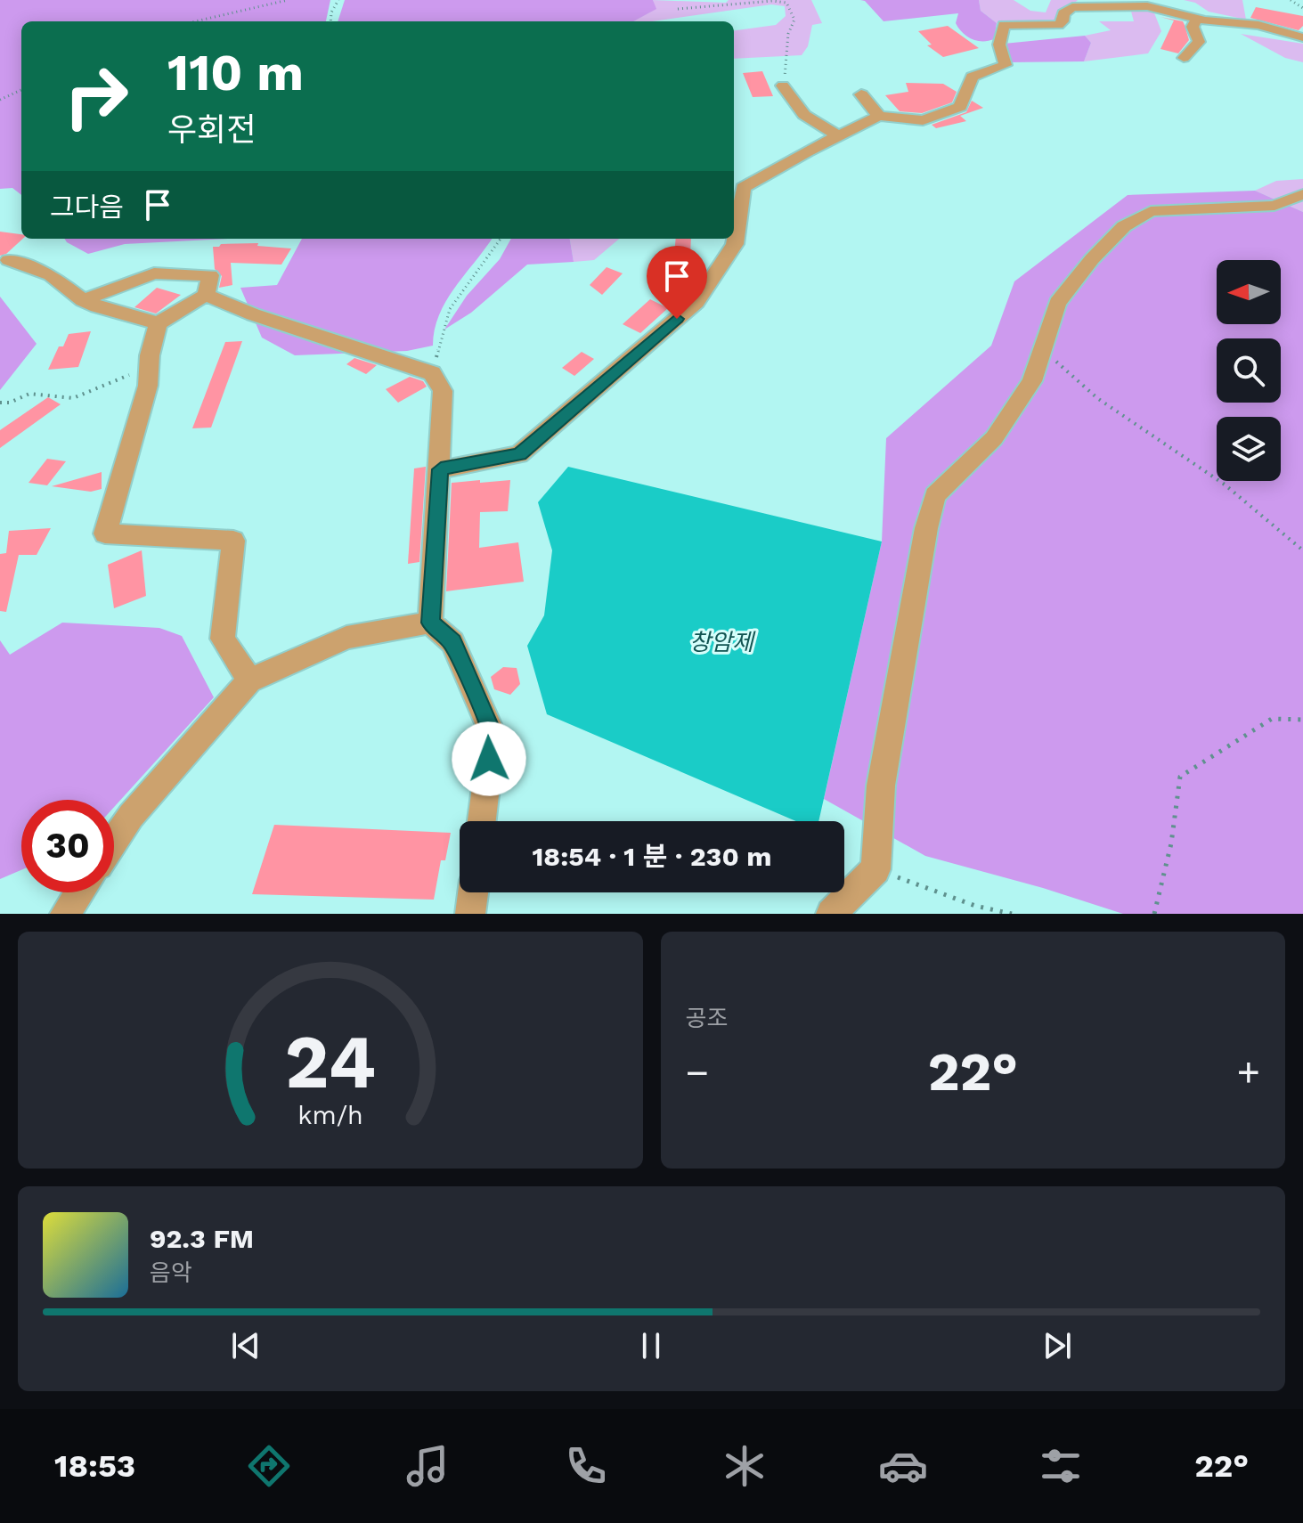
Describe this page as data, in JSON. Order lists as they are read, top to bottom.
{
  "water": ["창암제"],
  "north": "left",
  "page": {
    "turn": ["110 m", "우회전"],
    "then": "그다음",
    "limit": "30",
    "trip": "18:54 · 1 분 · 230 m",
    "tile": "공조",
    "heat": ["−", "22°", "+"],
    "song": ["92.3 FM", "음악"],
    "tabs": ["18:53", "22°"],
    "gauge": ["24", "km/h"]
  }
}
